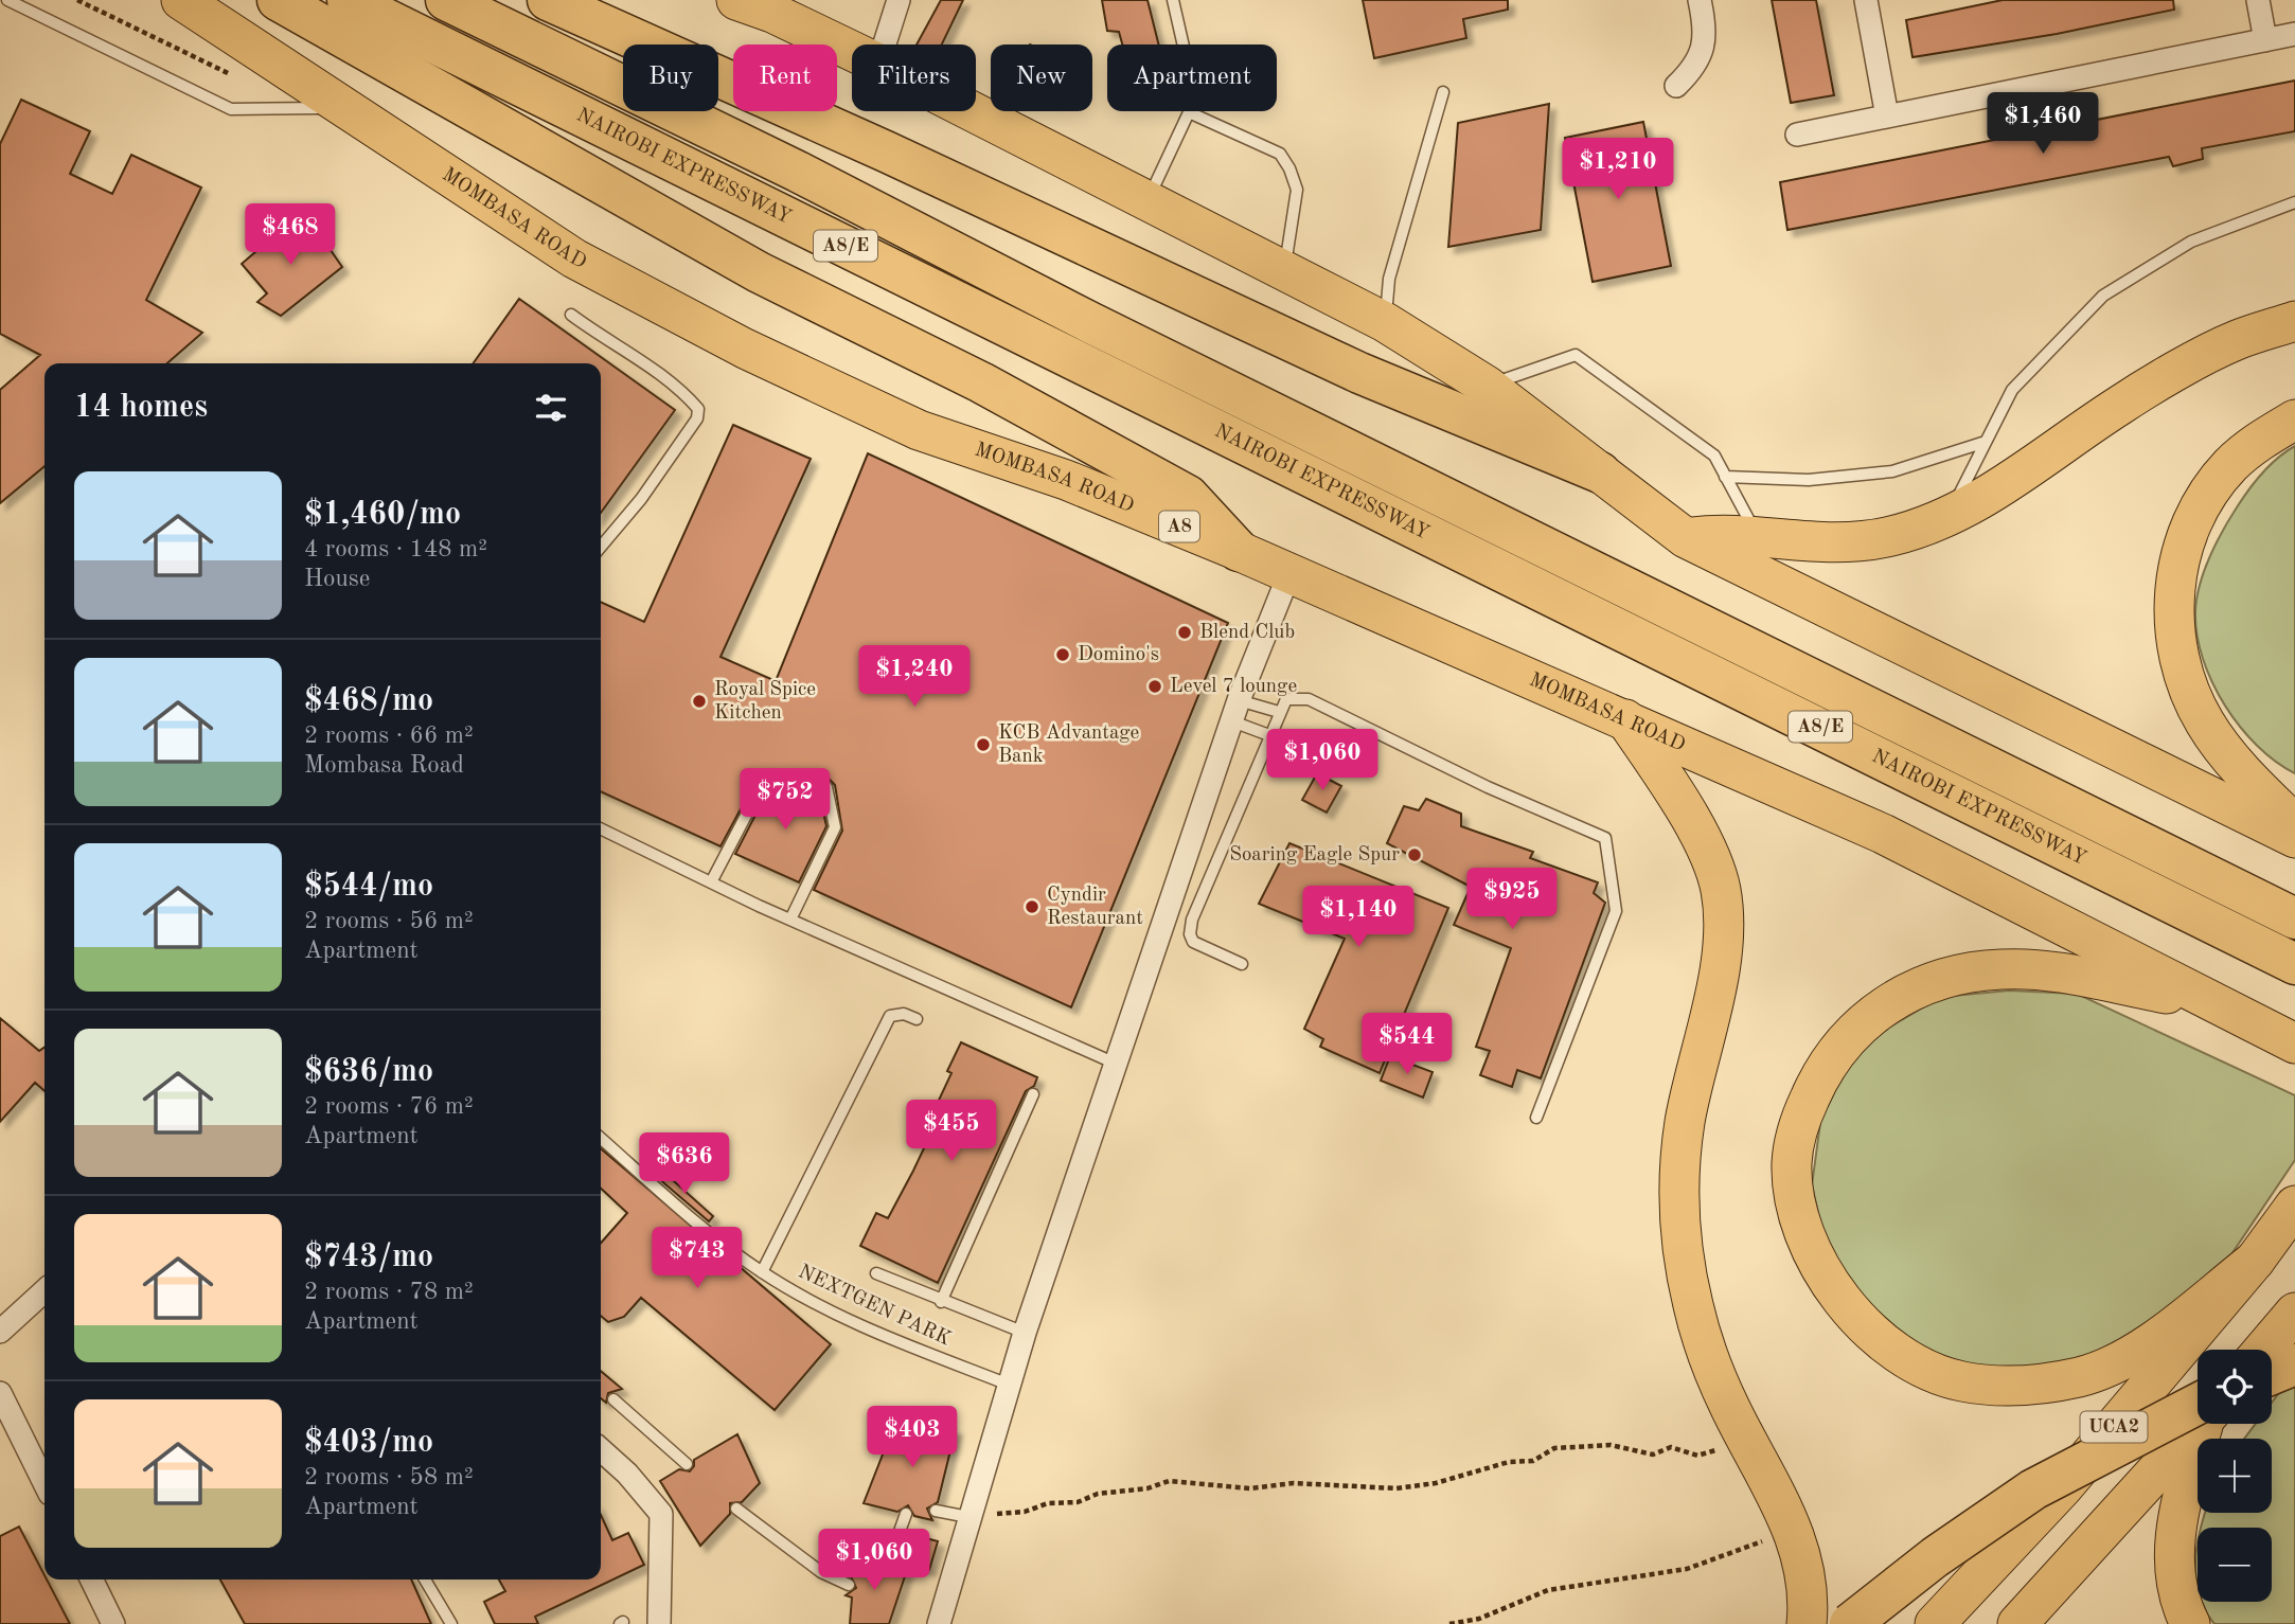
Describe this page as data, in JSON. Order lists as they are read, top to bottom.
{
  "streets": {
    "highway": [
      "NAIROBI EXPRESSWAY",
      "MOMBASA ROAD",
      "A8/E",
      "A8",
      "UCA2"
    ],
    "lane": ["NEXTGEN PARK"]
  },
  "crossings": [
    ["MOMBASA ROAD", "A8"]
  ],
  "places": [
    "Blend Club",
    "Domino's",
    "Level 7 lounge",
    "Royal Spice Kitchen",
    "KCB Advantage Bank",
    "Soaring Eagle Spur",
    "Cyndir Restaurant"
  ],
  "page": {
    "chip": [
      "Buy",
      "Rent",
      "Filters",
      "New",
      "Apartment"
    ],
    "price": [
      "$1,460",
      "$1,210",
      "$468",
      "$1,240",
      "$1,060",
      "$752",
      "$925",
      "$1,140",
      "$544",
      "$455",
      "$636",
      "$743",
      "$403",
      "$1,060"
    ],
    "heading": "14 homes",
    "list": [
      {
        "name": "$1,460/mo",
        "note": "4 rooms · 148 m² · House"
      },
      {
        "name": "$468/mo",
        "note": "2 rooms · 66 m² · Mombasa Road"
      },
      {
        "name": "$544/mo",
        "note": "2 rooms · 56 m² · Apartment"
      },
      {
        "name": "$636/mo",
        "note": "2 rooms · 76 m² · Apartment"
      },
      {
        "name": "$743/mo",
        "note": "2 rooms · 78 m² · Apartment"
      },
      {
        "name": "$403/mo",
        "note": "2 rooms · 58 m² · Apartment"
      }
    ],
    "map_buttons": ["+", "−"]
  }
}
